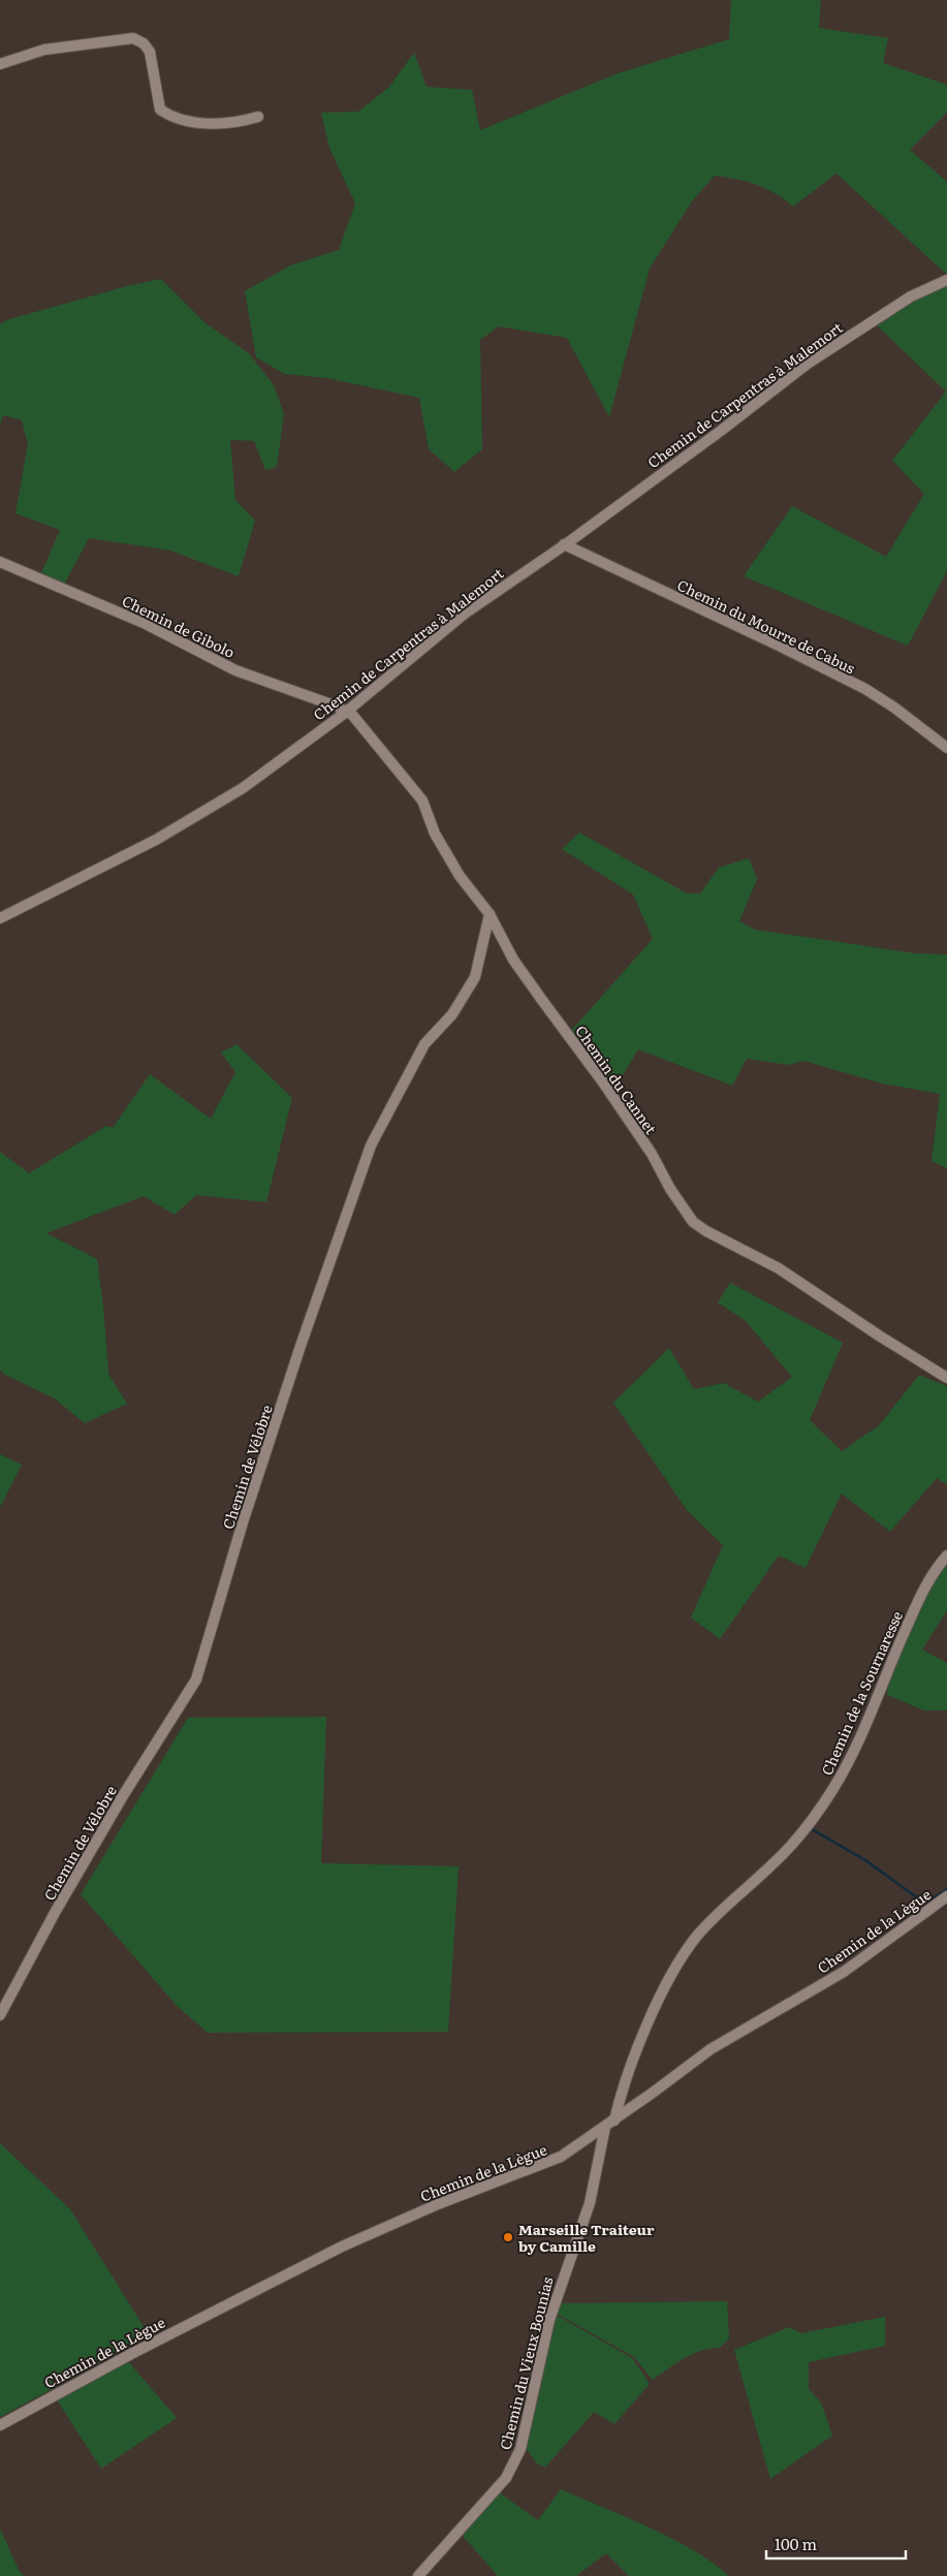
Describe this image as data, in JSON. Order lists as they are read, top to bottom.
{
  "streets": {
    "street": [
      "Chemin de Carpentras à Malemort",
      "Chemin de Gibolo",
      "Chemin du Mourre de Cabus",
      "Chemin du Cannet",
      "Chemin de Vélobre",
      "Chemin de la Sournaresse",
      "Chemin de la Lègue",
      "Chemin du Vieux Bounias"
    ]
  },
  "crossings": [
    ["Chemin de Carpentras à Malemort", "Chemin de Gibolo"],
    ["Chemin de Carpentras à Malemort", "Chemin du Mourre de Cabus"],
    ["Chemin de Carpentras à Malemort", "Chemin du Cannet"],
    ["Chemin de Gibolo", "Chemin du Cannet"],
    ["Chemin du Cannet", "Chemin de Vélobre"],
    ["Chemin de la Sournaresse", "Chemin de la Lègue"],
    ["Chemin de la Lègue", "Chemin du Vieux Bounias"]
  ],
  "places": ["Marseille Traiteur by Camille"],
  "scale_bar": "100 m"
}
